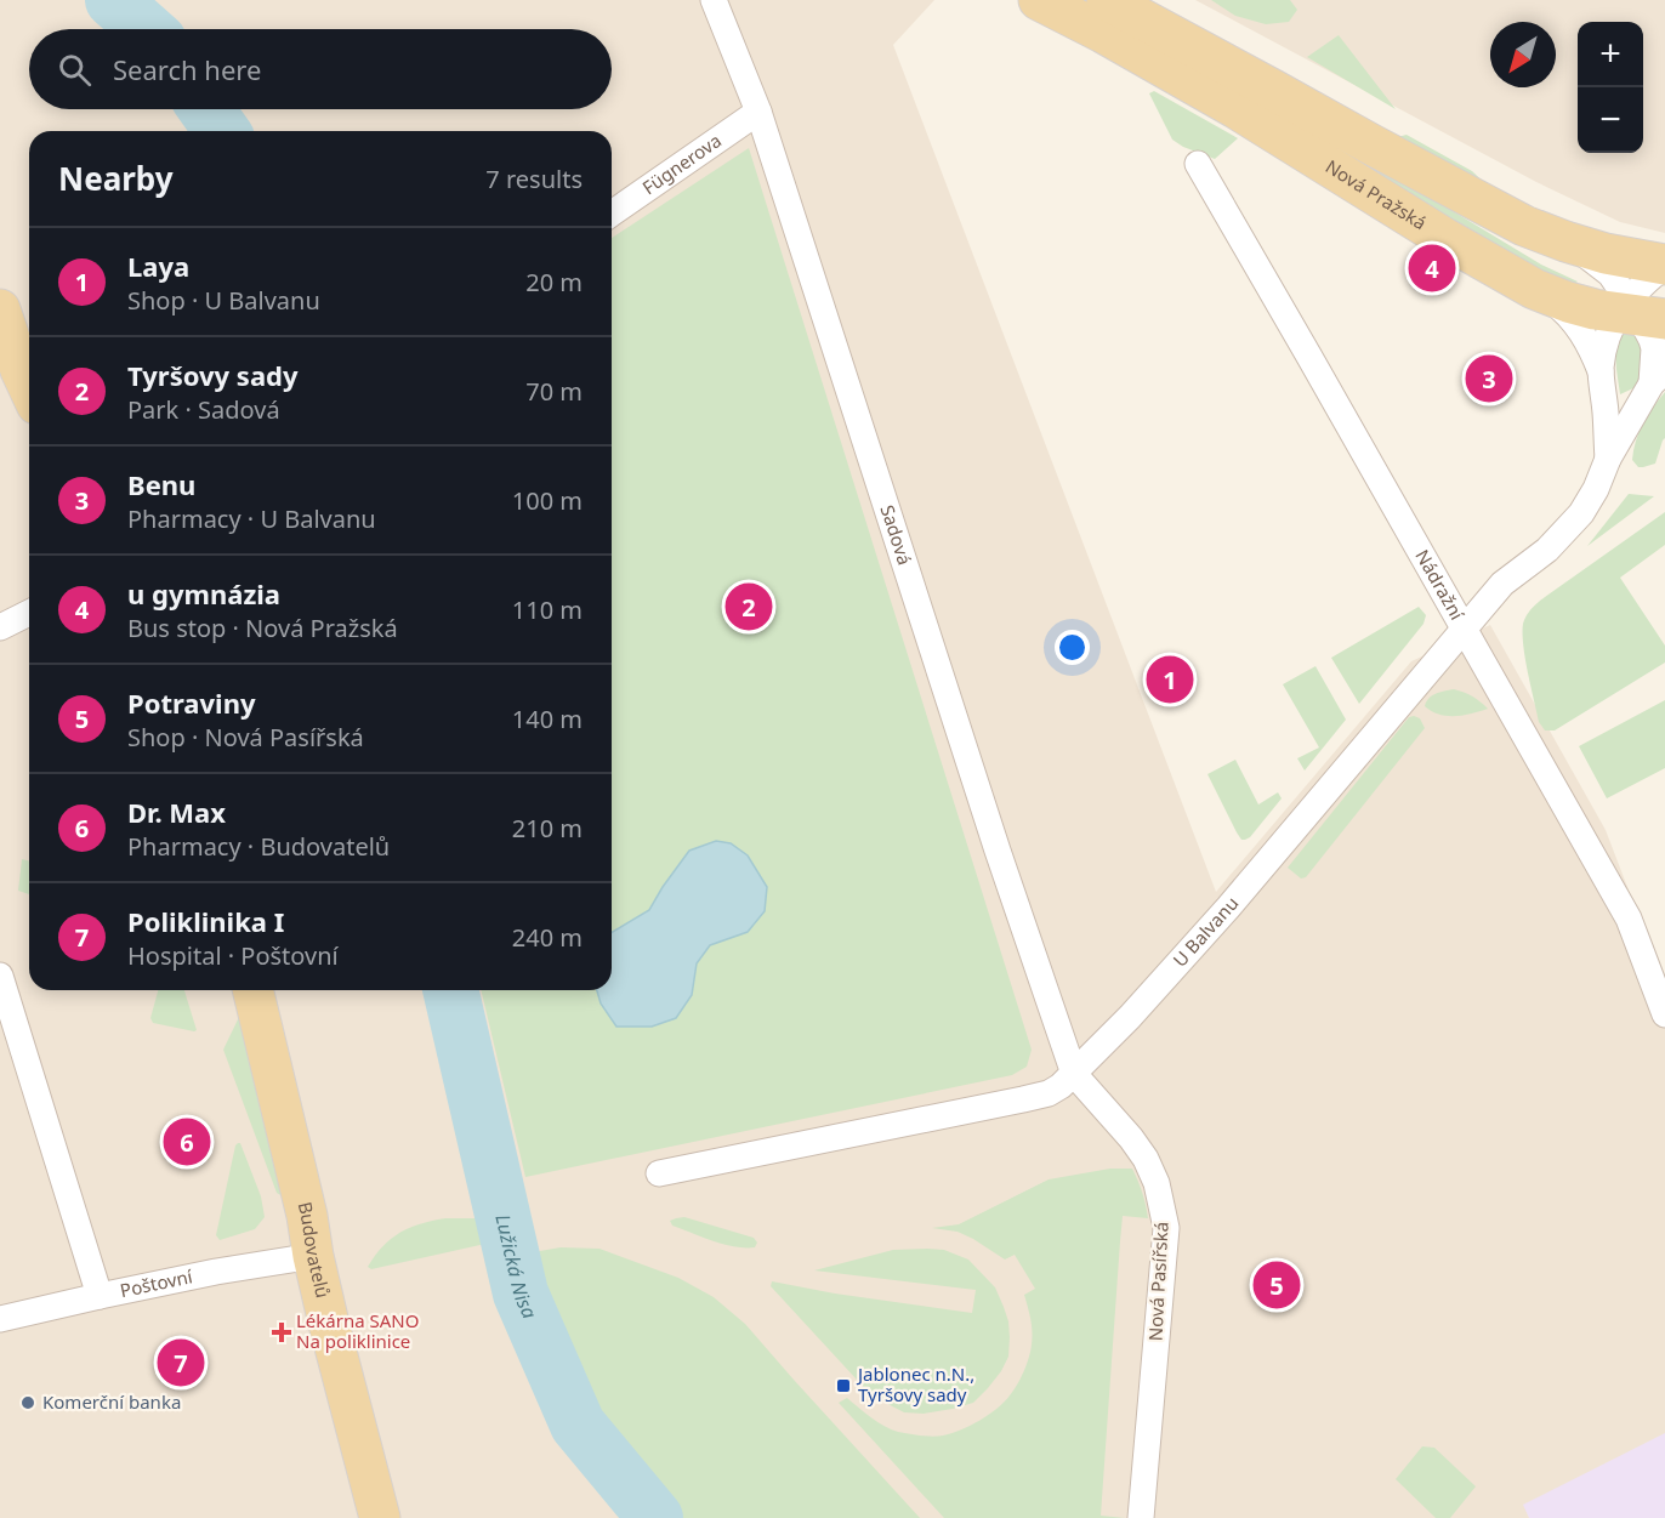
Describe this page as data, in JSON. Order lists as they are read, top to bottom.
{
  "streets": {
    "main road": ["Nová Pražská", "Budovatelů"],
    "street": [
      "Fügnerova",
      "Sadová",
      "Nádražní",
      "U Balvanu",
      "Nová Pasířská",
      "Poštovní"
    ]
  },
  "crossings": [
    ["Fügnerova", "Sadová"],
    ["Nová Pražská", "U Balvanu"],
    ["Sadová", "U Balvanu"],
    ["Sadová", "Nová Pasířská"],
    ["Nádražní", "U Balvanu"],
    ["U Balvanu", "Nová Pasířská"],
    ["Budovatelů", "Poštovní"]
  ],
  "water": ["Lužická Nisa"],
  "places": {
    "health": ["Lékárna SANO Na poliklinice"],
    "transit": ["Jablonec n.N., Tyršovy sady"],
    "other": ["Komerční banka"]
  },
  "north": "bottom left",
  "page": {
    "map_buttons": ["+", "−"],
    "search": "Search here",
    "heading": ["Nearby", "7 results"],
    "list": [
      {
        "mark": "1",
        "name": "Laya",
        "note": "Shop · U Balvanu",
        "value": "20 m"
      },
      {
        "mark": "2",
        "name": "Tyršovy sady",
        "note": "Park · Sadová",
        "value": "70 m"
      },
      {
        "mark": "3",
        "name": "Benu",
        "note": "Pharmacy · U Balvanu",
        "value": "100 m"
      },
      {
        "mark": "4",
        "name": "u gymnázia",
        "note": "Bus stop · Nová Pražská",
        "value": "110 m"
      },
      {
        "mark": "5",
        "name": "Potraviny",
        "note": "Shop · Nová Pasířská",
        "value": "140 m"
      },
      {
        "mark": "6",
        "name": "Dr. Max",
        "note": "Pharmacy · Budovatelů",
        "value": "210 m"
      },
      {
        "mark": "7",
        "name": "Poliklinika I",
        "note": "Hospital · Poštovní",
        "value": "240 m"
      }
    ],
    "pins": [
      "4",
      "3",
      "2",
      "1",
      "6",
      "5",
      "7"
    ]
  }
}
